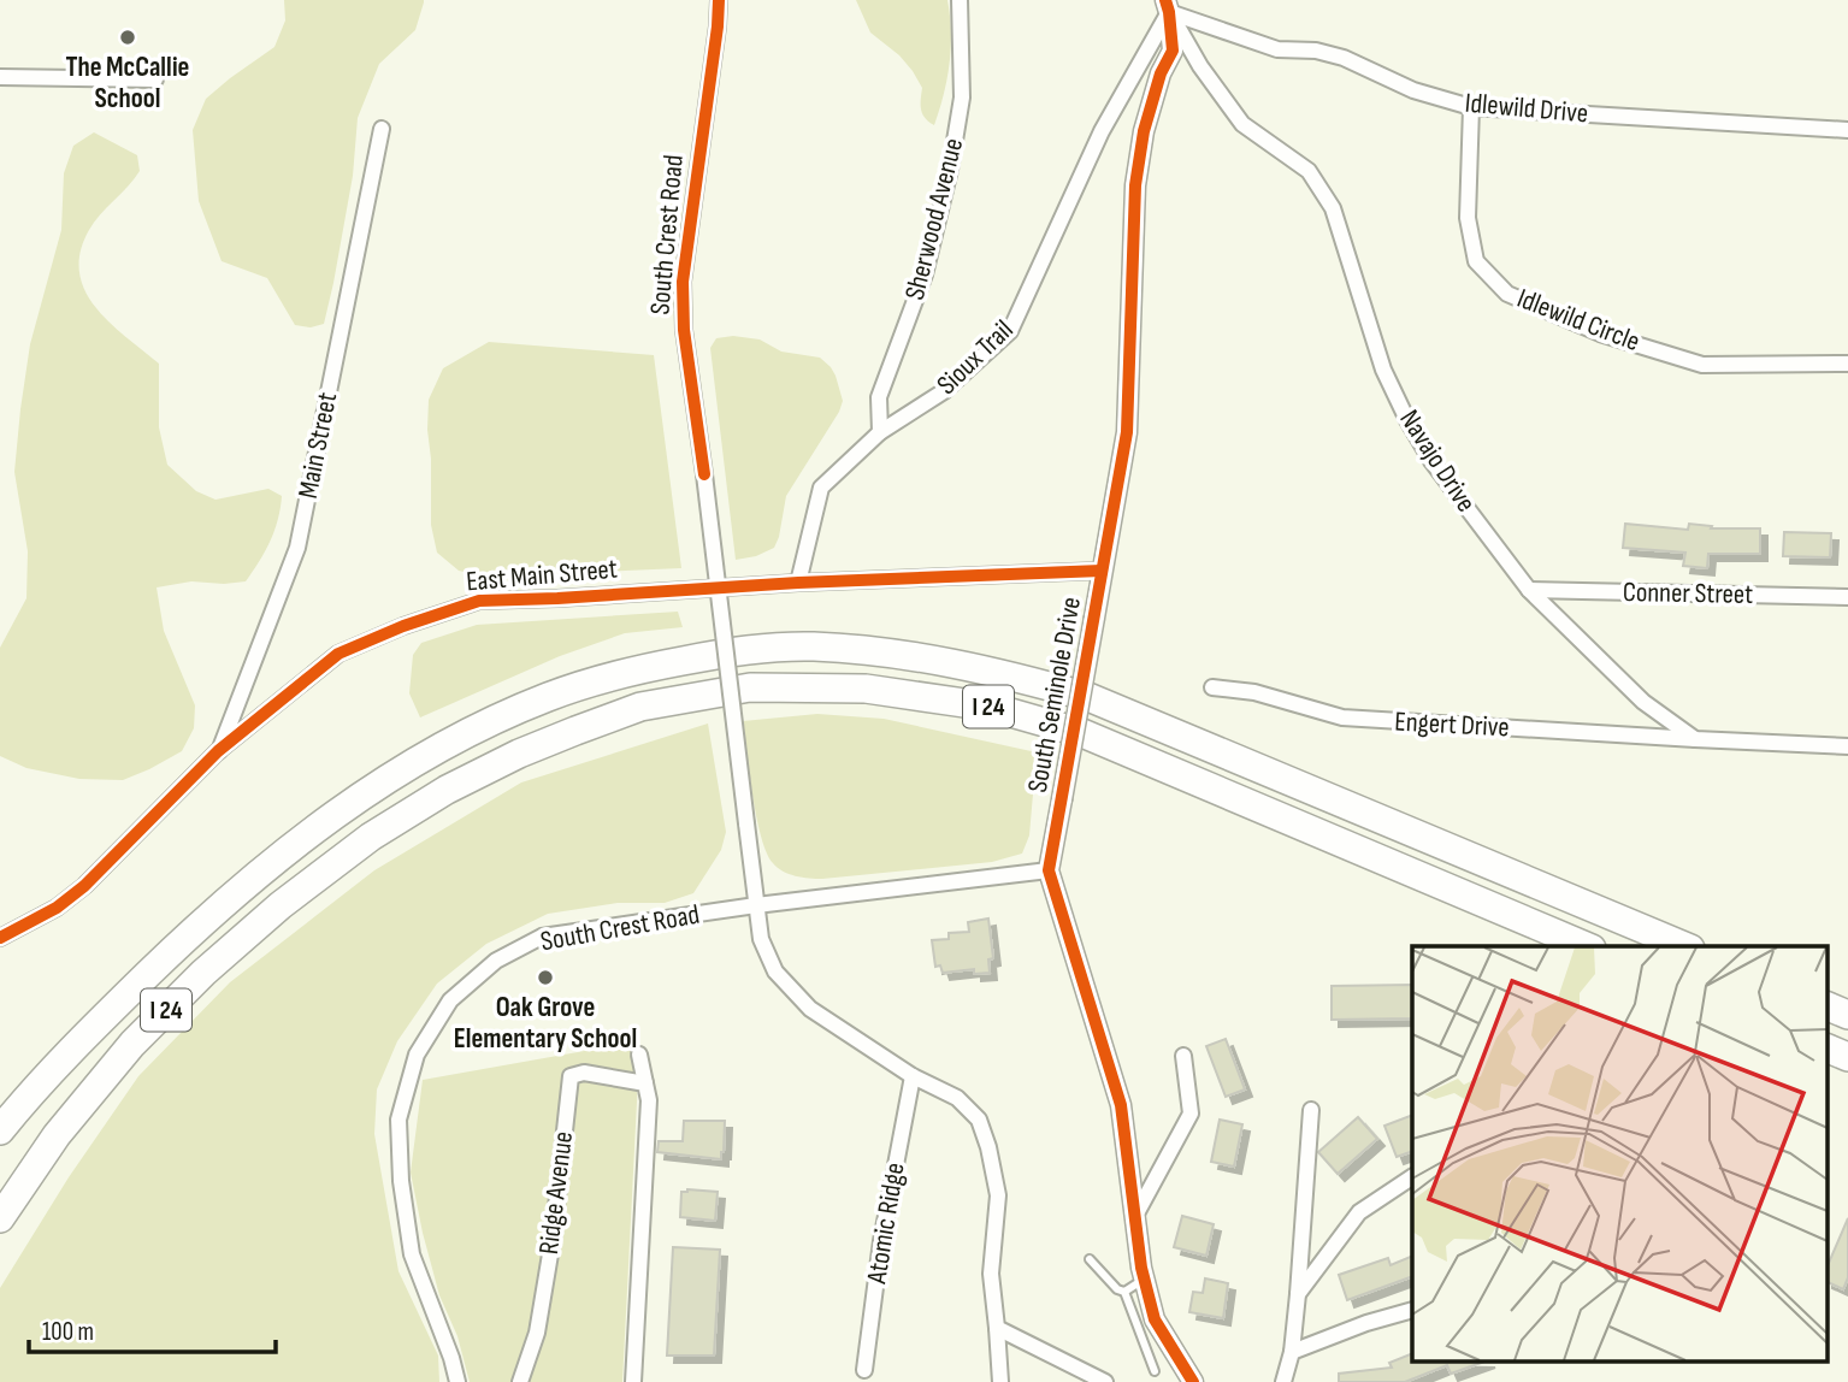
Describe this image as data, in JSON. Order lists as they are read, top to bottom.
{
  "streets": {
    "highway": ["I 24"],
    "street": [
      "Idlewild Drive",
      "Sherwood Avenue",
      "South Crest Road",
      "Idlewild Circle",
      "Sioux Trail",
      "Main Street",
      "Navajo Drive",
      "East Main Street",
      "Conner Street",
      "South Seminole Drive",
      "Engert Drive",
      "Ridge Avenue",
      "Atomic Ridge"
    ]
  },
  "crossings": [
    ["Idlewild Drive", "Idlewild Circle"],
    ["Idlewild Drive", "Sioux Trail"],
    ["Idlewild Drive", "Navajo Drive"],
    ["Idlewild Drive", "South Seminole Drive"],
    ["Sherwood Avenue", "Sioux Trail"],
    ["South Crest Road", "South Seminole Drive"],
    ["Sioux Trail", "Navajo Drive"],
    ["Sioux Trail", "East Main Street"],
    ["Sioux Trail", "South Seminole Drive"],
    ["Main Street", "East Main Street"],
    ["Navajo Drive", "Conner Street"],
    ["Navajo Drive", "South Seminole Drive"],
    ["Navajo Drive", "Engert Drive"],
    ["East Main Street", "South Seminole Drive"]
  ],
  "places": ["The McCallie School", "Oak Grove Elementary School"],
  "scale_bar": "100 m"
}
